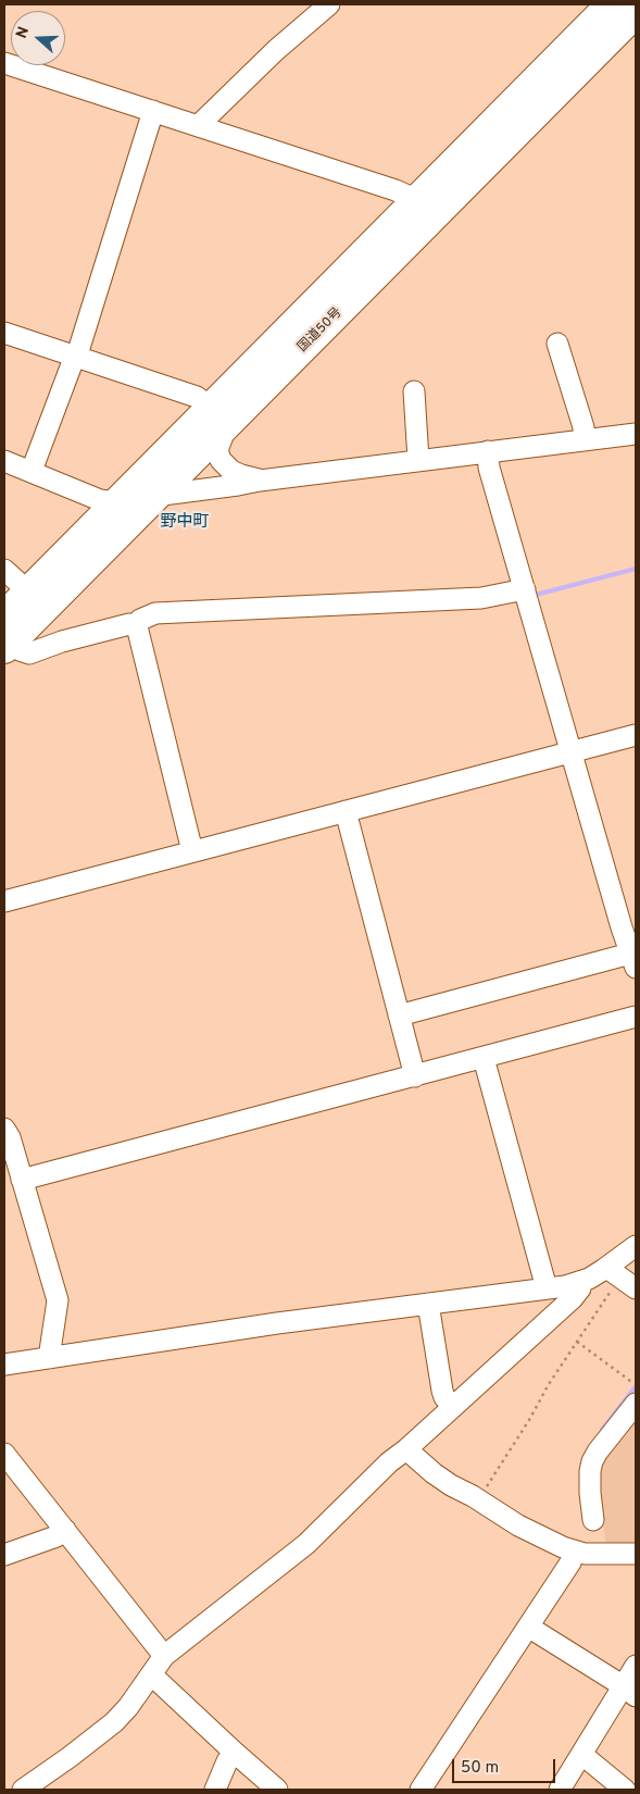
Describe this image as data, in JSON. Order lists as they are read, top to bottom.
{
  "streets": {
    "highway": ["国道50号"]
  },
  "districts": ["野中町"],
  "scale_bar": "50 m",
  "north": "left"
}
